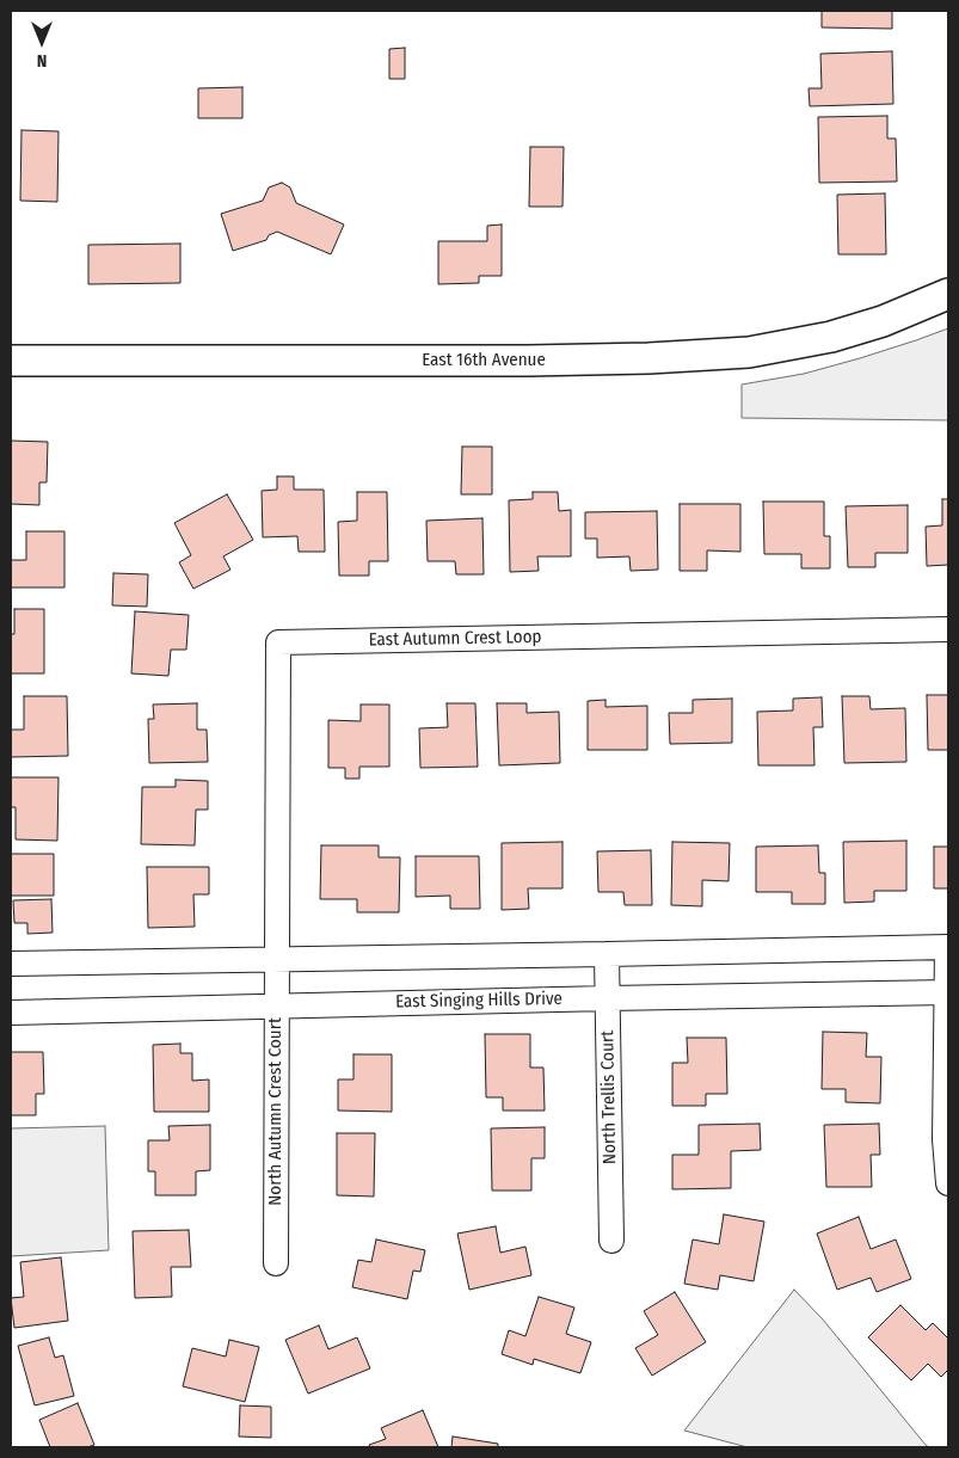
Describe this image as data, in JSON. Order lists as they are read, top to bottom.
{
  "streets": {
    "street": [
      "East 16th Avenue",
      "East Autumn Crest Loop",
      "East Singing Hills Drive",
      "North Trellis Court",
      "North Autumn Crest Court"
    ]
  },
  "crossings": [
    ["East Autumn Crest Loop", "North Autumn Crest Court"],
    ["East Singing Hills Drive", "North Trellis Court"],
    ["East Singing Hills Drive", "North Autumn Crest Court"]
  ],
  "north": "bottom"
}
